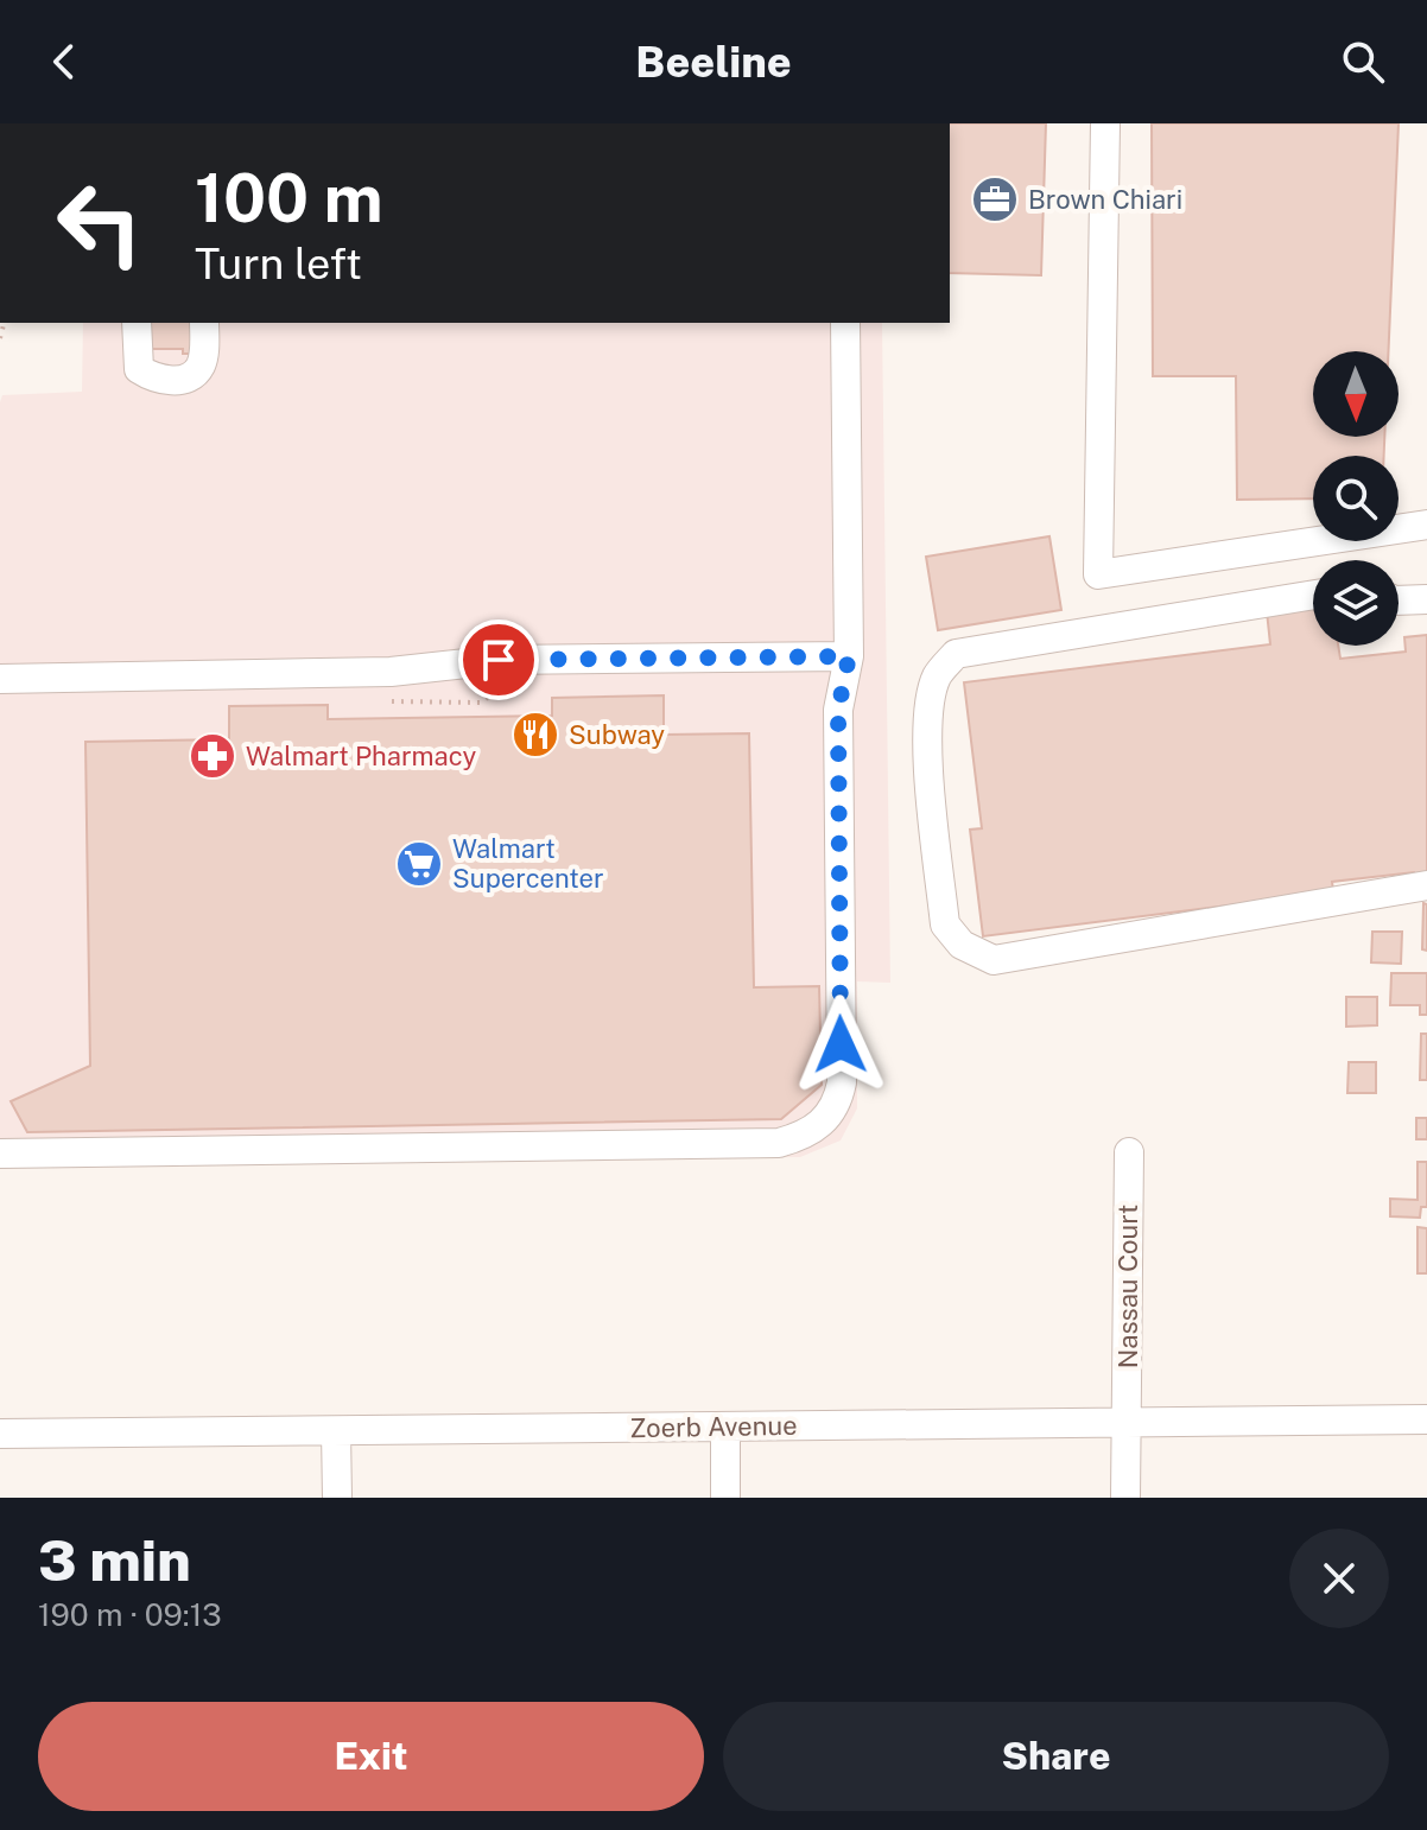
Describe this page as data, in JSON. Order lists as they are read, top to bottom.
{
  "streets": {
    "street": ["Nassau Court", "Zoerb Avenue"]
  },
  "crossings": [
    ["Nassau Court", "Zoerb Avenue"]
  ],
  "places": {
    "office": ["Brown Chiari"],
    "restaurant": ["Subway"],
    "pharmacy": ["Walmart Pharmacy"],
    "supermarket": ["Walmart Supercenter"]
  },
  "north": "bottom",
  "page": {
    "header": "Beeline",
    "turn": ["100 m", "Turn left"],
    "heading": ["3 min", "190 m · 09:13"],
    "buttons": ["Exit", "Share"]
  }
}
